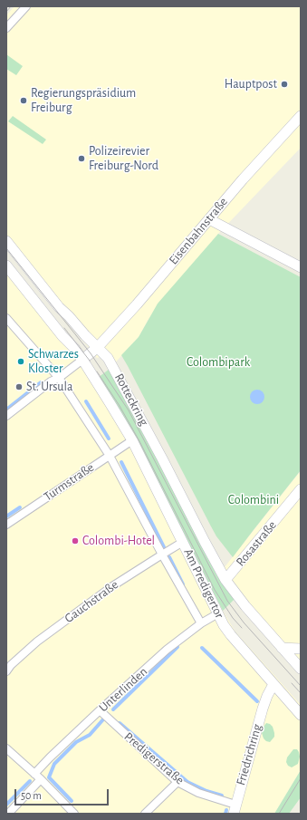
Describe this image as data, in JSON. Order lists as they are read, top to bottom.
{
  "streets": {
    "street": [
      "Eisenbahnstraße",
      "Rotteckring",
      "Turmstraße",
      "Rosastraße",
      "Am Predigertor",
      "Gauchstraße",
      "Unterlinden",
      "Friedrichring",
      "Predigerstraße"
    ]
  },
  "crossings": [
    ["Eisenbahnstraße", "Rotteckring"],
    ["Rotteckring", "Turmstraße"],
    ["Rotteckring", "Rosastraße"],
    ["Rotteckring", "Am Predigertor"],
    ["Rotteckring", "Gauchstraße"],
    ["Am Predigertor", "Gauchstraße"],
    ["Am Predigertor", "Unterlinden"],
    ["Am Predigertor", "Friedrichring"],
    ["Unterlinden", "Predigerstraße"],
    ["Friedrichring", "Predigerstraße"]
  ],
  "parks": ["Colombipark", "Colombini"],
  "places": [
    "Hauptpost",
    "Regierungspräsidium Freiburg",
    "Polizeirevier Freiburg-Nord",
    "Schwarzes Kloster",
    "St. Ursula",
    "Colombi-Hotel"
  ],
  "scale_bar": "50 m"
}
